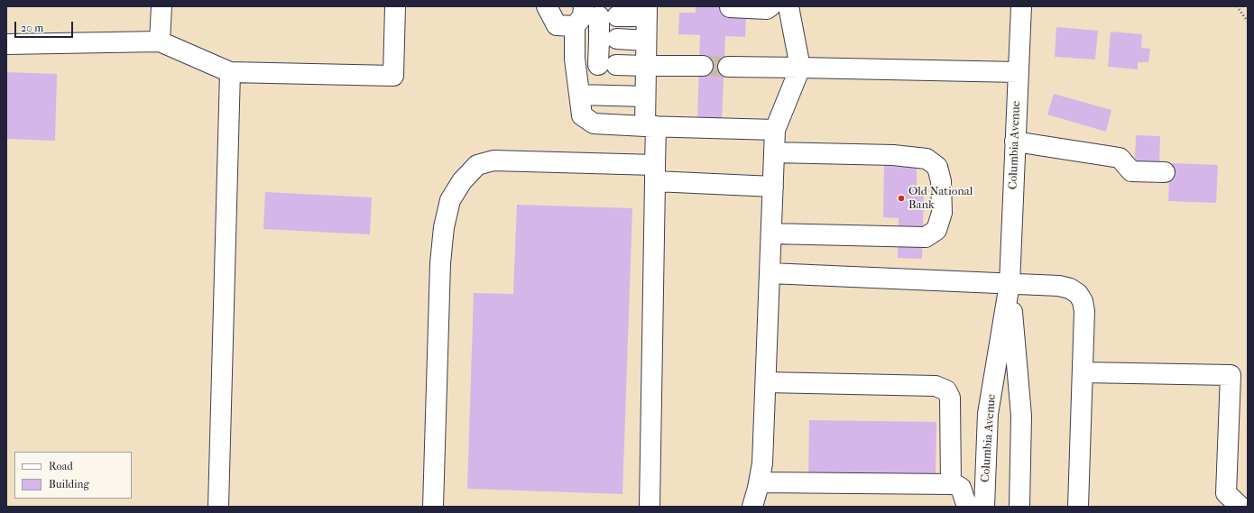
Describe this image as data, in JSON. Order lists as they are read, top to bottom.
{
  "streets": {
    "street": ["Columbia Avenue"]
  },
  "places": ["Old National Bank"],
  "legend": ["Road", "Building"],
  "scale_bar": "20 m"
}
